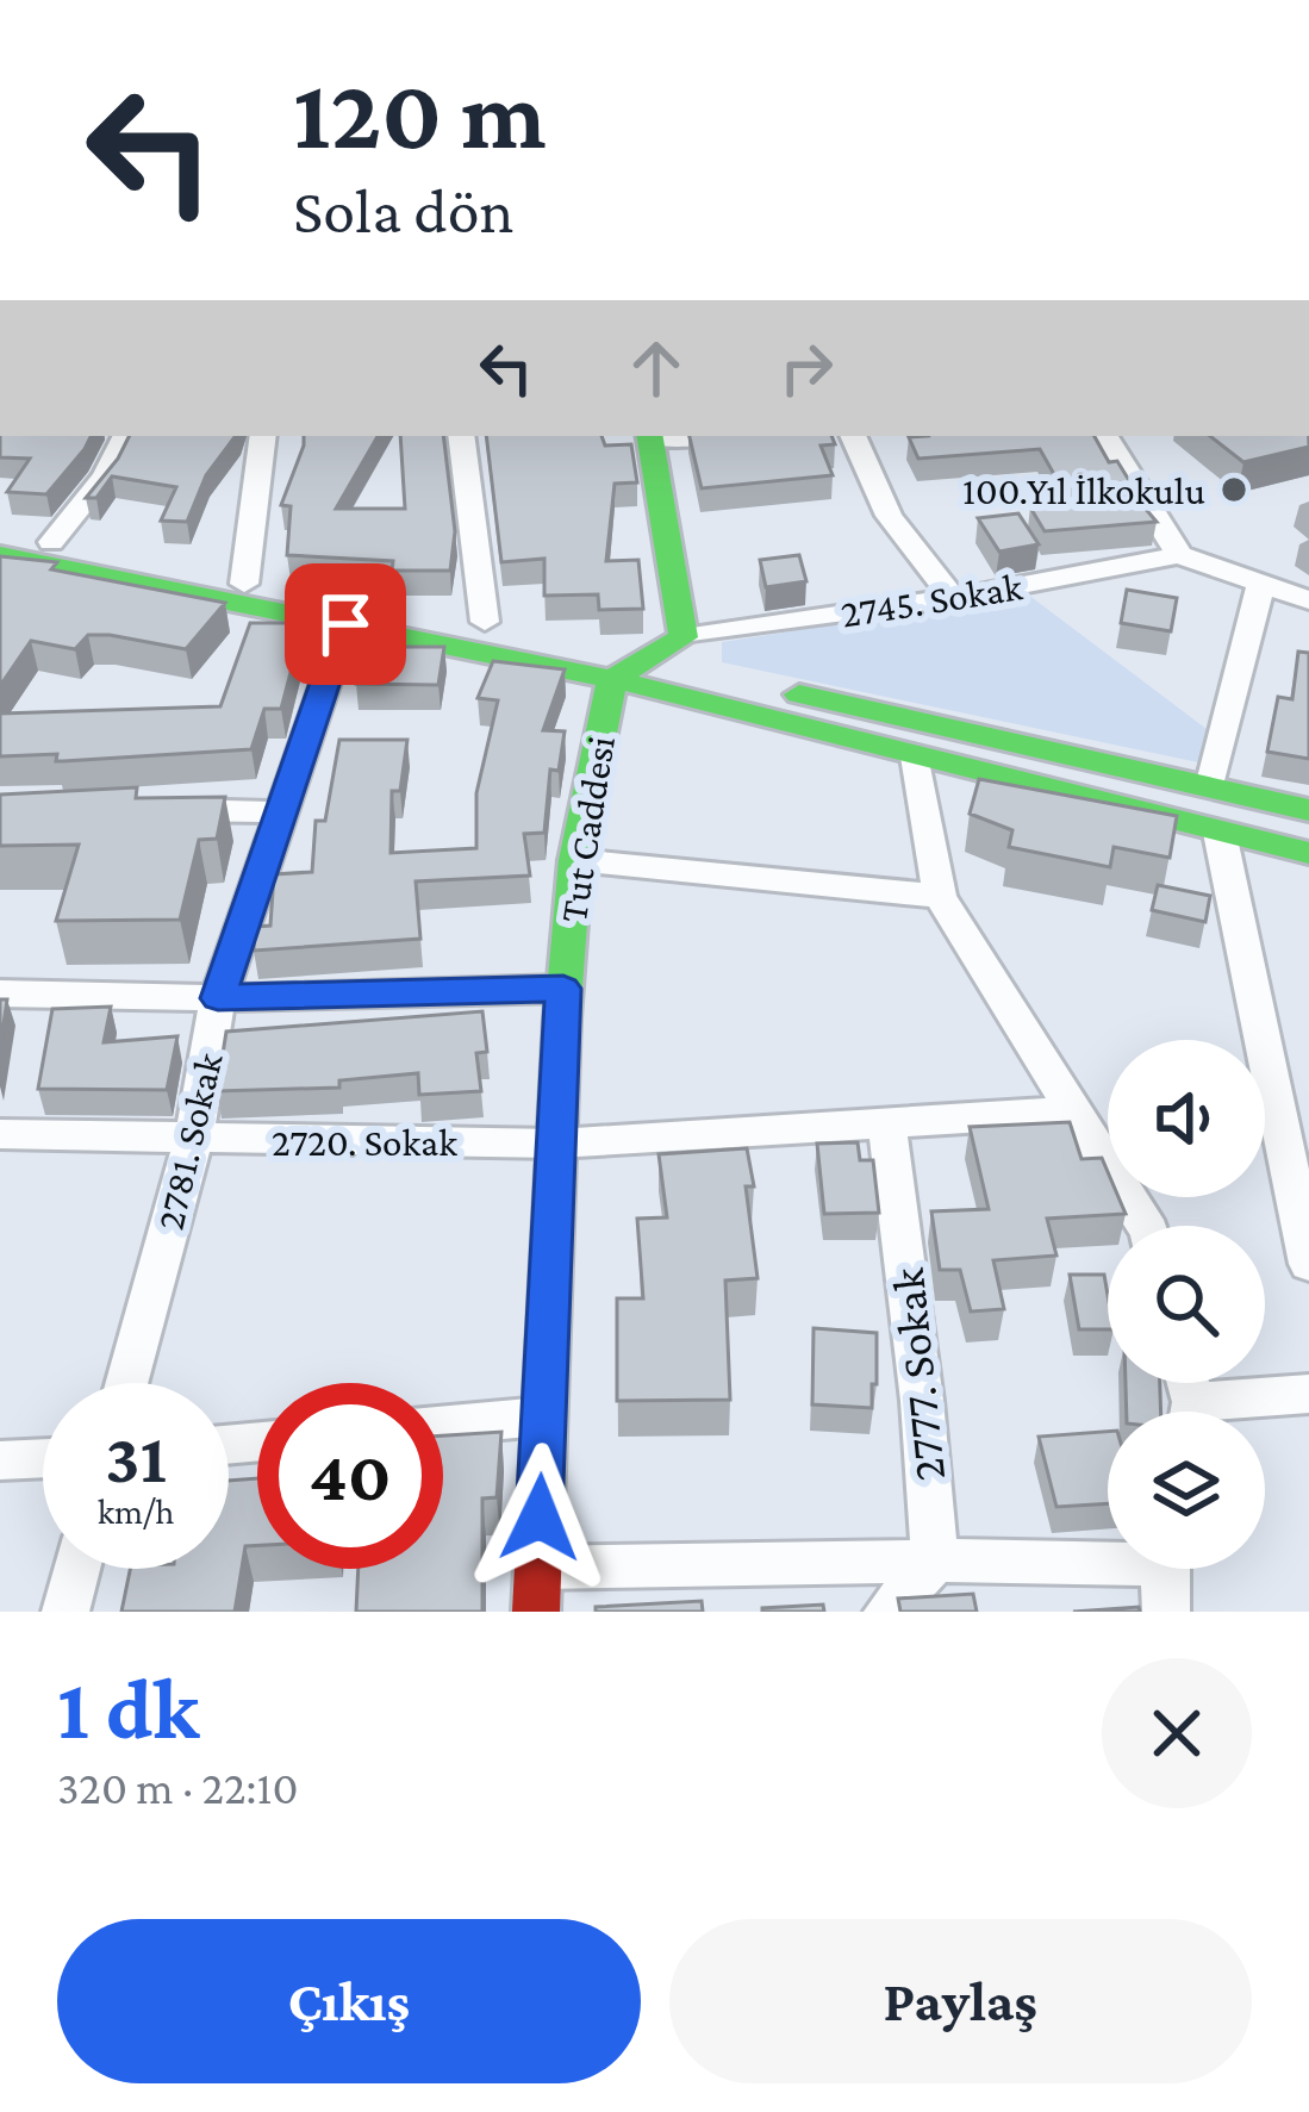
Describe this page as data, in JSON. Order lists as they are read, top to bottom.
{
  "streets": {
    "main road": ["Tut Caddesi"],
    "street": [
      "2745. Sokak",
      "2781. Sokak",
      "2720. Sokak",
      "2777. Sokak"
    ]
  },
  "crossings": [
    ["2745. Sokak", "Tut Caddesi"],
    ["Tut Caddesi", "2720. Sokak"],
    ["2781. Sokak", "2720. Sokak"],
    ["2720. Sokak", "2777. Sokak"]
  ],
  "places": ["100.Yıl İlkokulu"],
  "page": {
    "turn": ["120 m", "Sola dön"],
    "speed": "31 km/h",
    "limit": "40",
    "heading": ["1 dk", "320 m · 22:10"],
    "buttons": ["Çıkış", "Paylaş"]
  }
}
